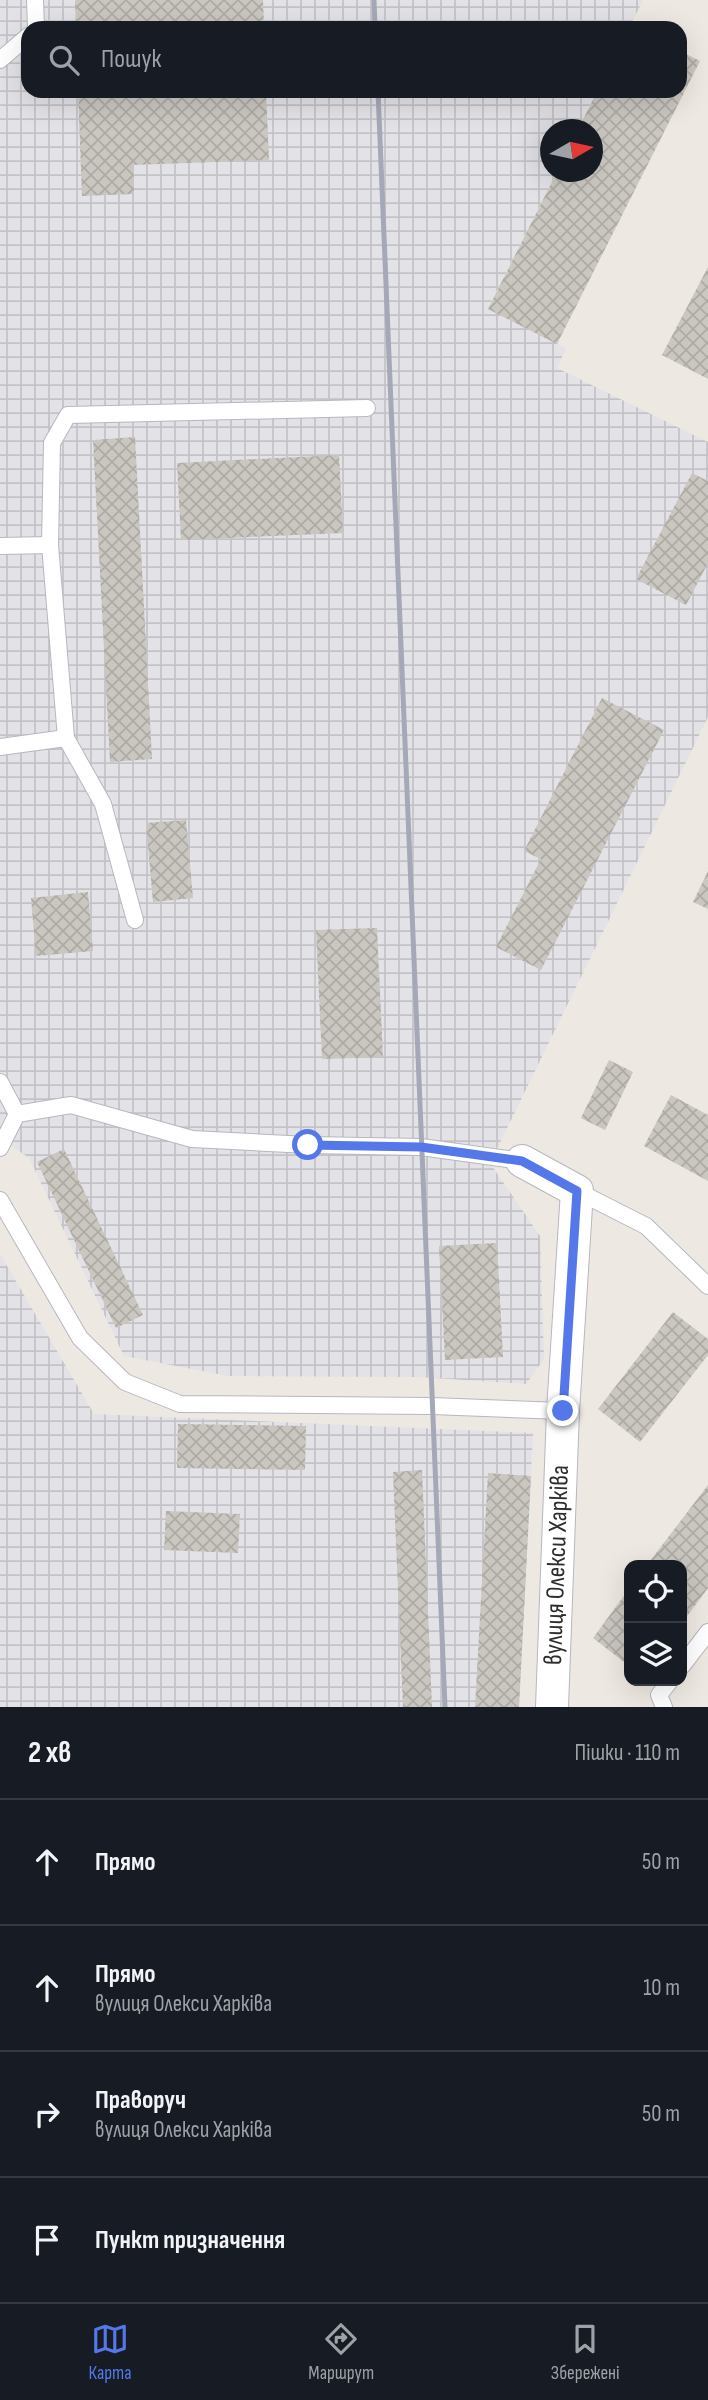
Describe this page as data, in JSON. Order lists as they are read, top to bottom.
{
  "streets": {
    "street": ["вулиця Олекси Харківа"]
  },
  "north": "right",
  "page": {
    "search": "Пошук",
    "heading": ["2 хв", "Пішки · 110 m"],
    "list": [
      ["Прямо", "50 m"],
      ["Прямо", "вулиця Олекси Харківа", "10 m"],
      ["Праворуч", "вулиця Олекси Харківа", "50 m"],
      "Пункт призначення"
    ],
    "nav": ["Карта", "Маршрут", "Збережені"]
  }
}
